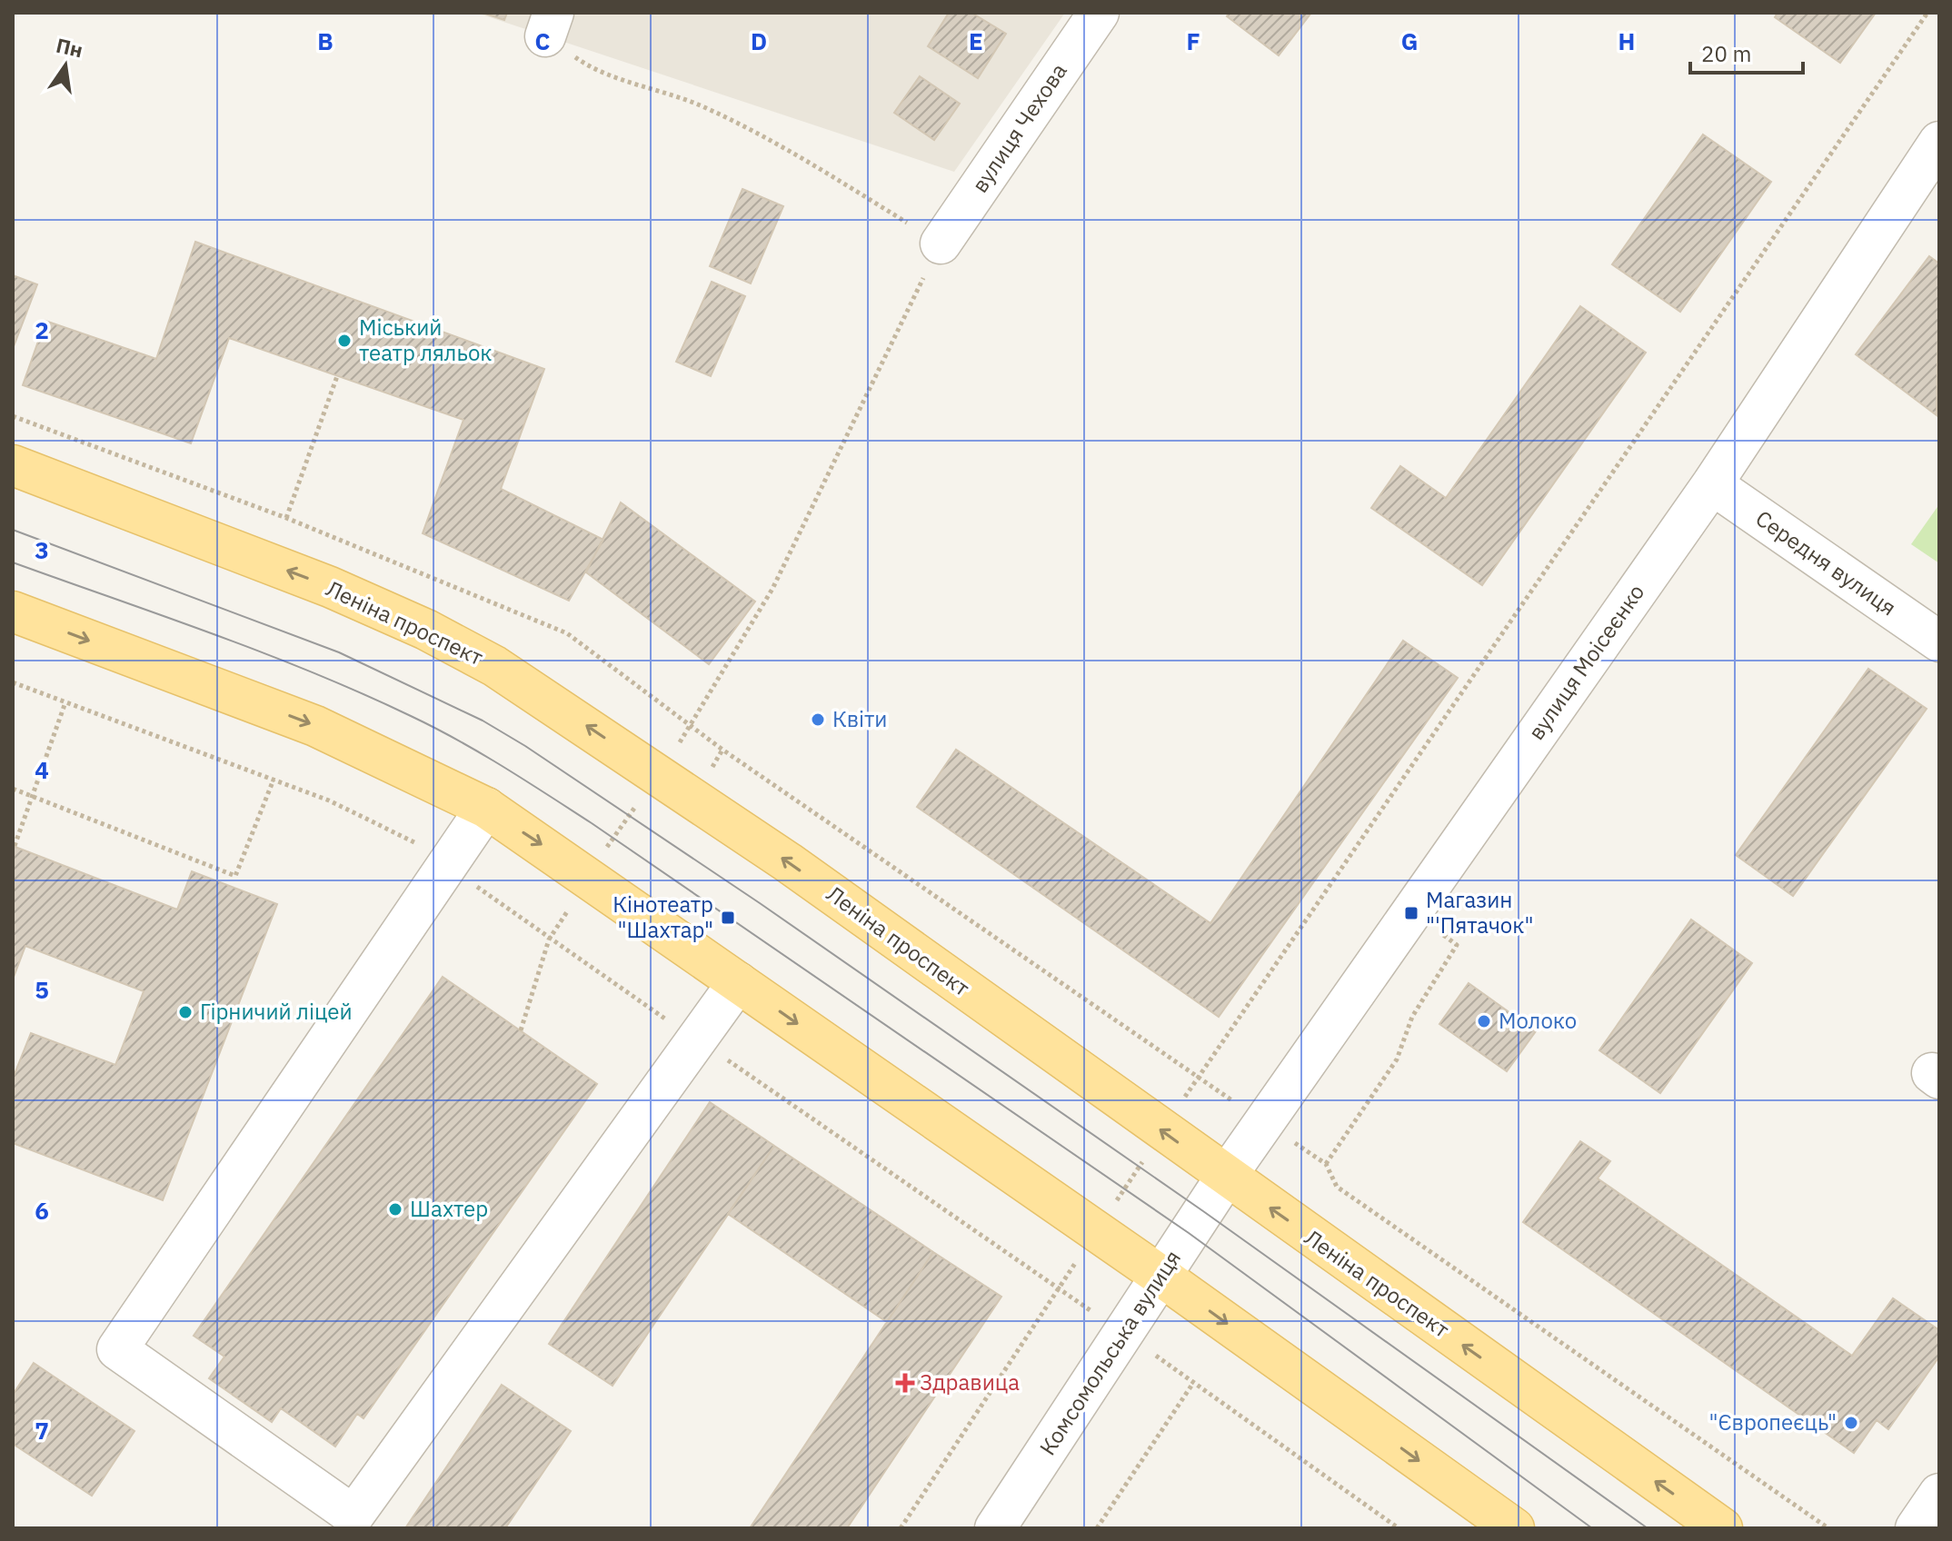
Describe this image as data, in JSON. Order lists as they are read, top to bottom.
{
  "streets": {
    "main road": ["Леніна проспект"],
    "street": [
      "вулиця Чехова",
      "Середня вулиця",
      "вулиця Моісеєнко",
      "Комсомольська вулиця"
    ]
  },
  "crossings": [
    ["Середня вулиця", "вулиця Моісеєнко"],
    ["Леніна проспект", "вулиця Моісеєнко"],
    ["Леніна проспект", "Комсомольська вулиця"],
    ["вулиця Моісеєнко", "Комсомольська вулиця"]
  ],
  "places": {
    "other": [
      "Міський театр ляльок",
      "Квіти",
      "Гірничий ліцей",
      "Молоко",
      "Шахтер",
      "\"Європеєць\""
    ],
    "transit": ["Магазин \"'Пятачок\"", "Кінотеатр \"Шахтар\""],
    "health": ["Здравица"]
  },
  "scale_bar": "20 m",
  "north": "top",
  "grid": {
    "columns": [
      "B",
      "C",
      "D",
      "E",
      "F",
      "G",
      "H"
    ],
    "rows": [
      "2",
      "3",
      "4",
      "5",
      "6",
      "7"
    ]
  }
}
